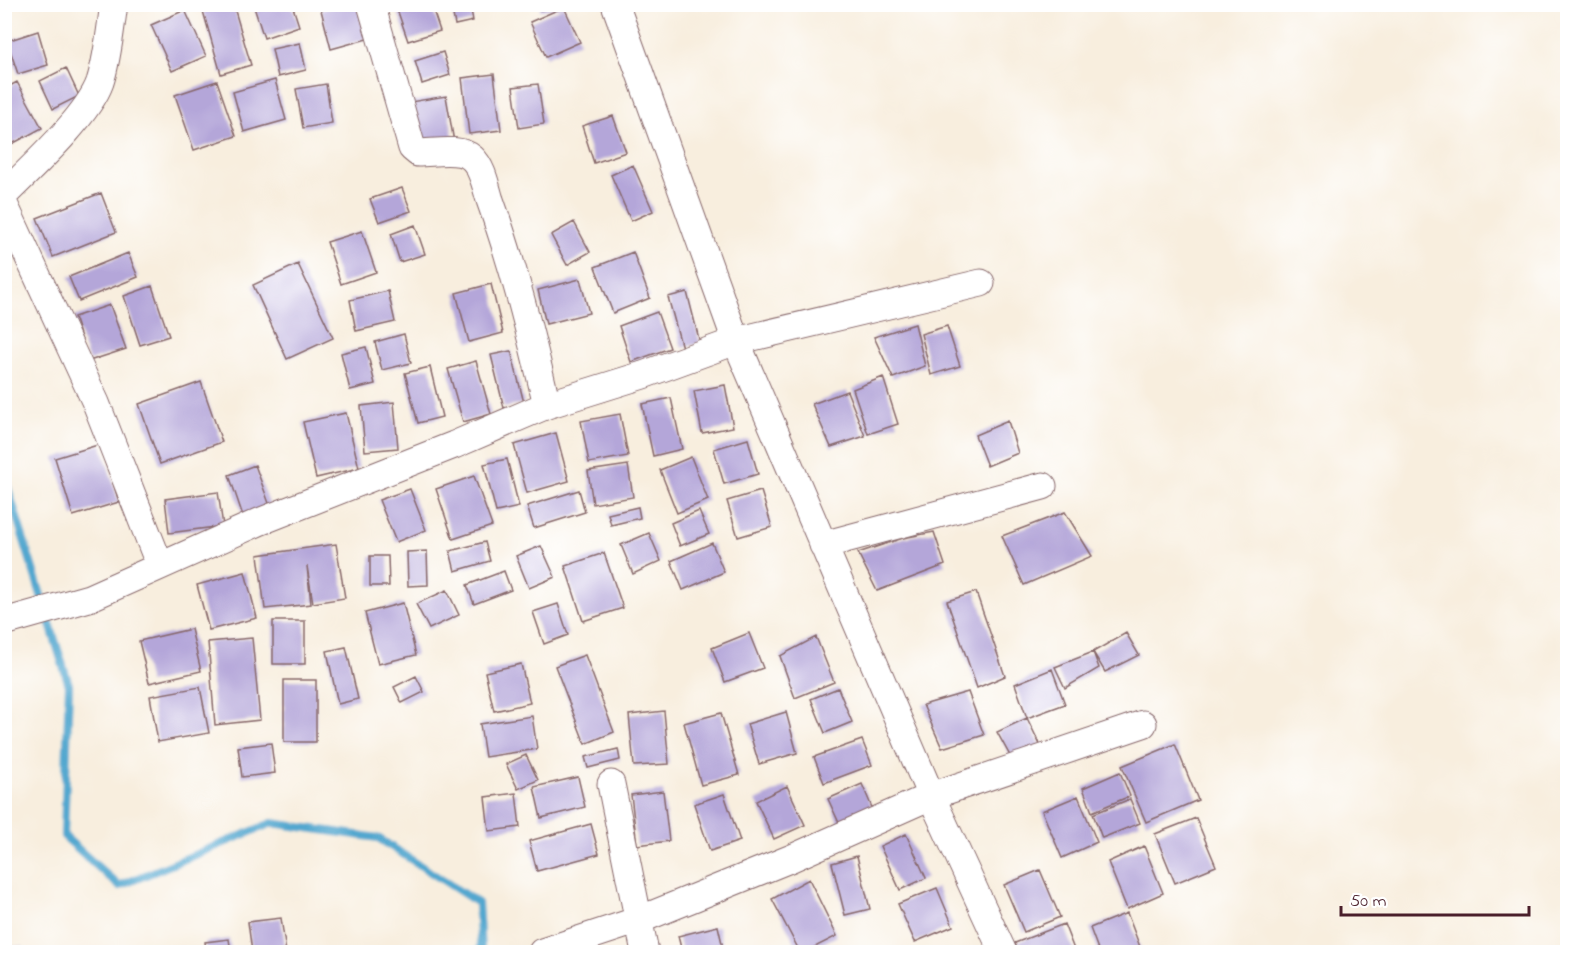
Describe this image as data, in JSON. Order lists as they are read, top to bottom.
{
  "scale_bar": "50 m"
}
